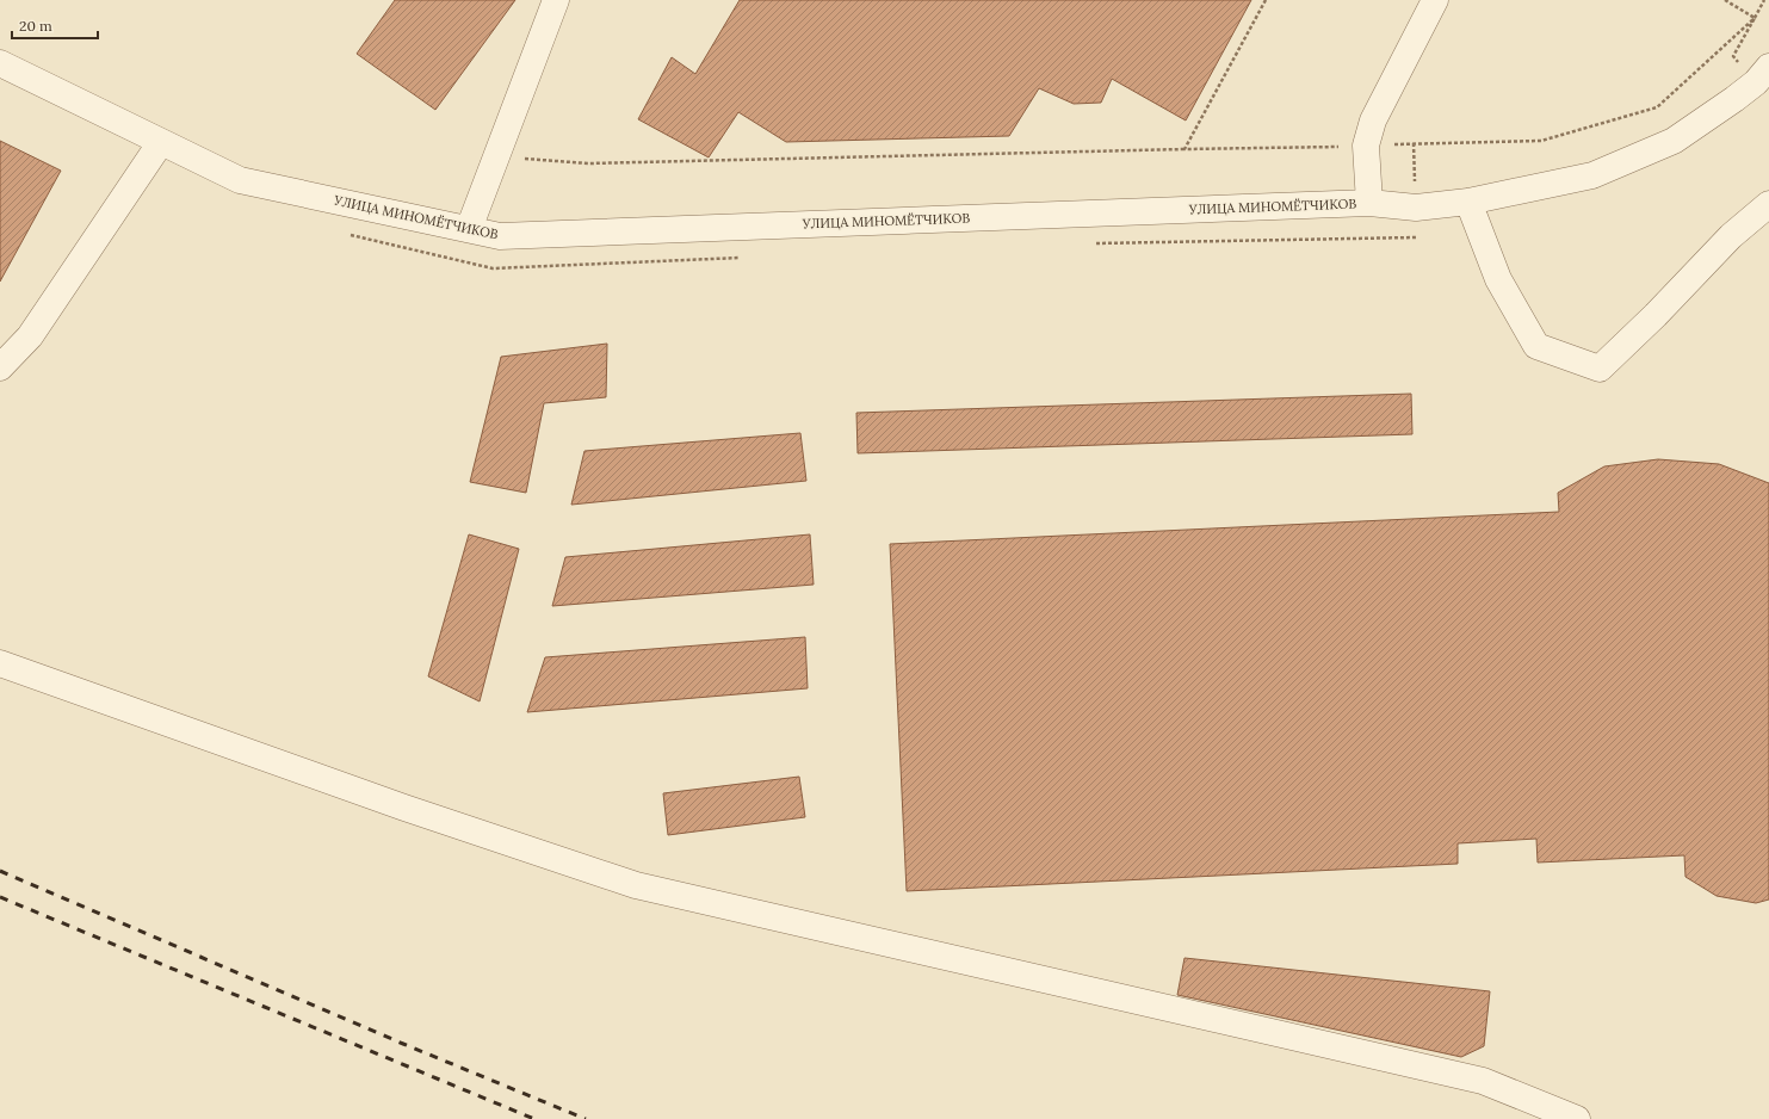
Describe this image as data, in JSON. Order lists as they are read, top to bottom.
{
  "streets": {
    "street": ["УЛИЦА МИНОМЁТЧИКОВ"]
  },
  "scale_bar": "20 m"
}
